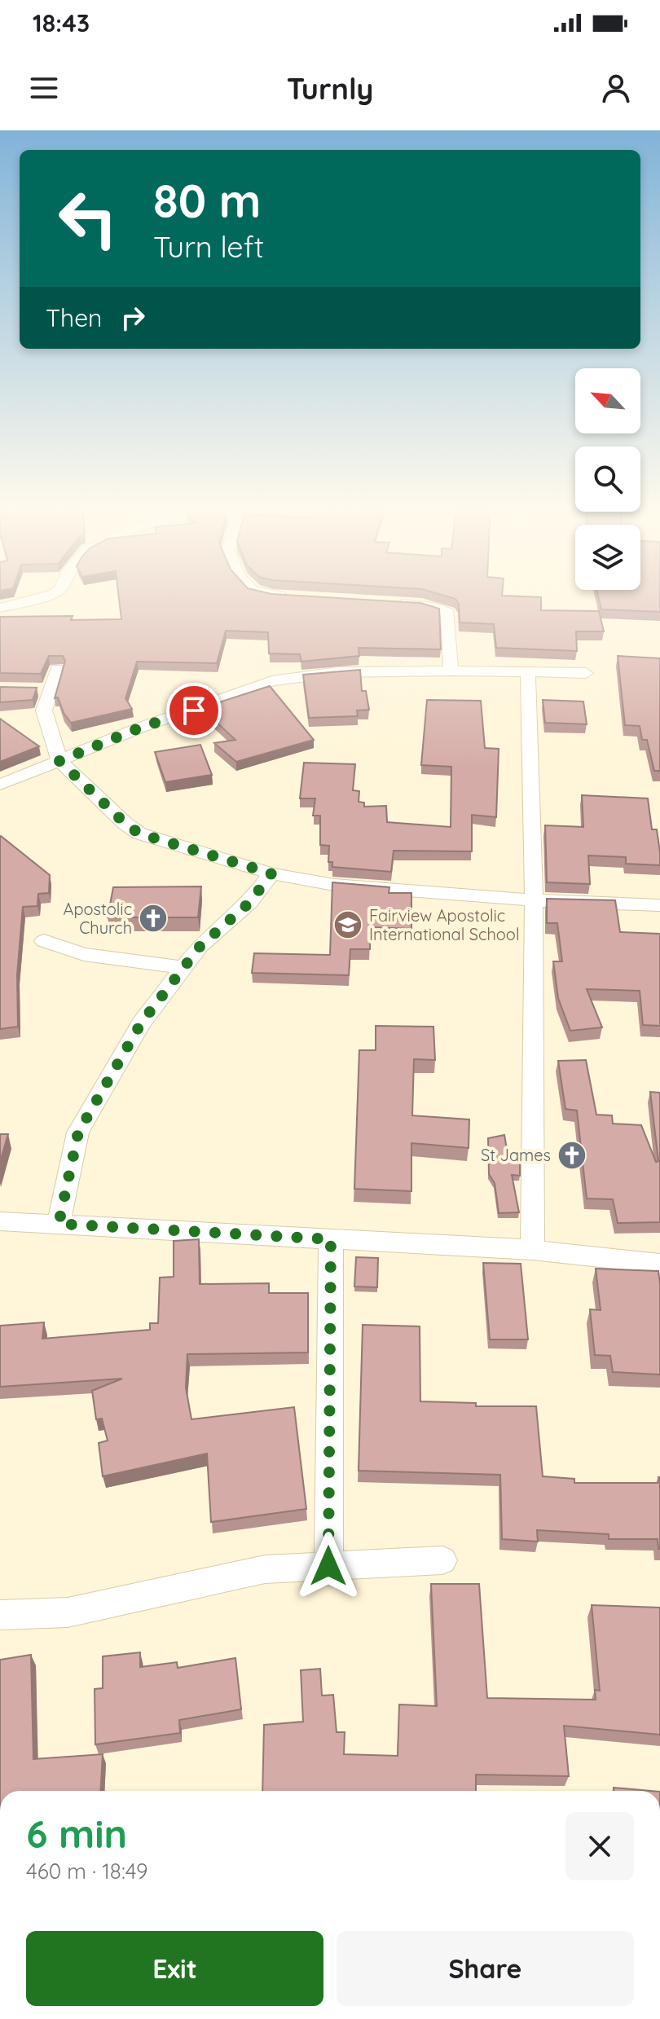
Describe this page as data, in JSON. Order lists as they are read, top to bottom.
{
  "places": {
    "church": ["Apostolic Church", "St James"],
    "school or university": ["Fairview Apostolic International School"]
  },
  "north": "top left",
  "page": {
    "status": "18:43",
    "header": "Turnly",
    "turn": ["80 m", "Turn left"],
    "then": "Then",
    "heading": ["6 min", "460 m · 18:49"],
    "buttons": ["Exit", "Share"]
  }
}
